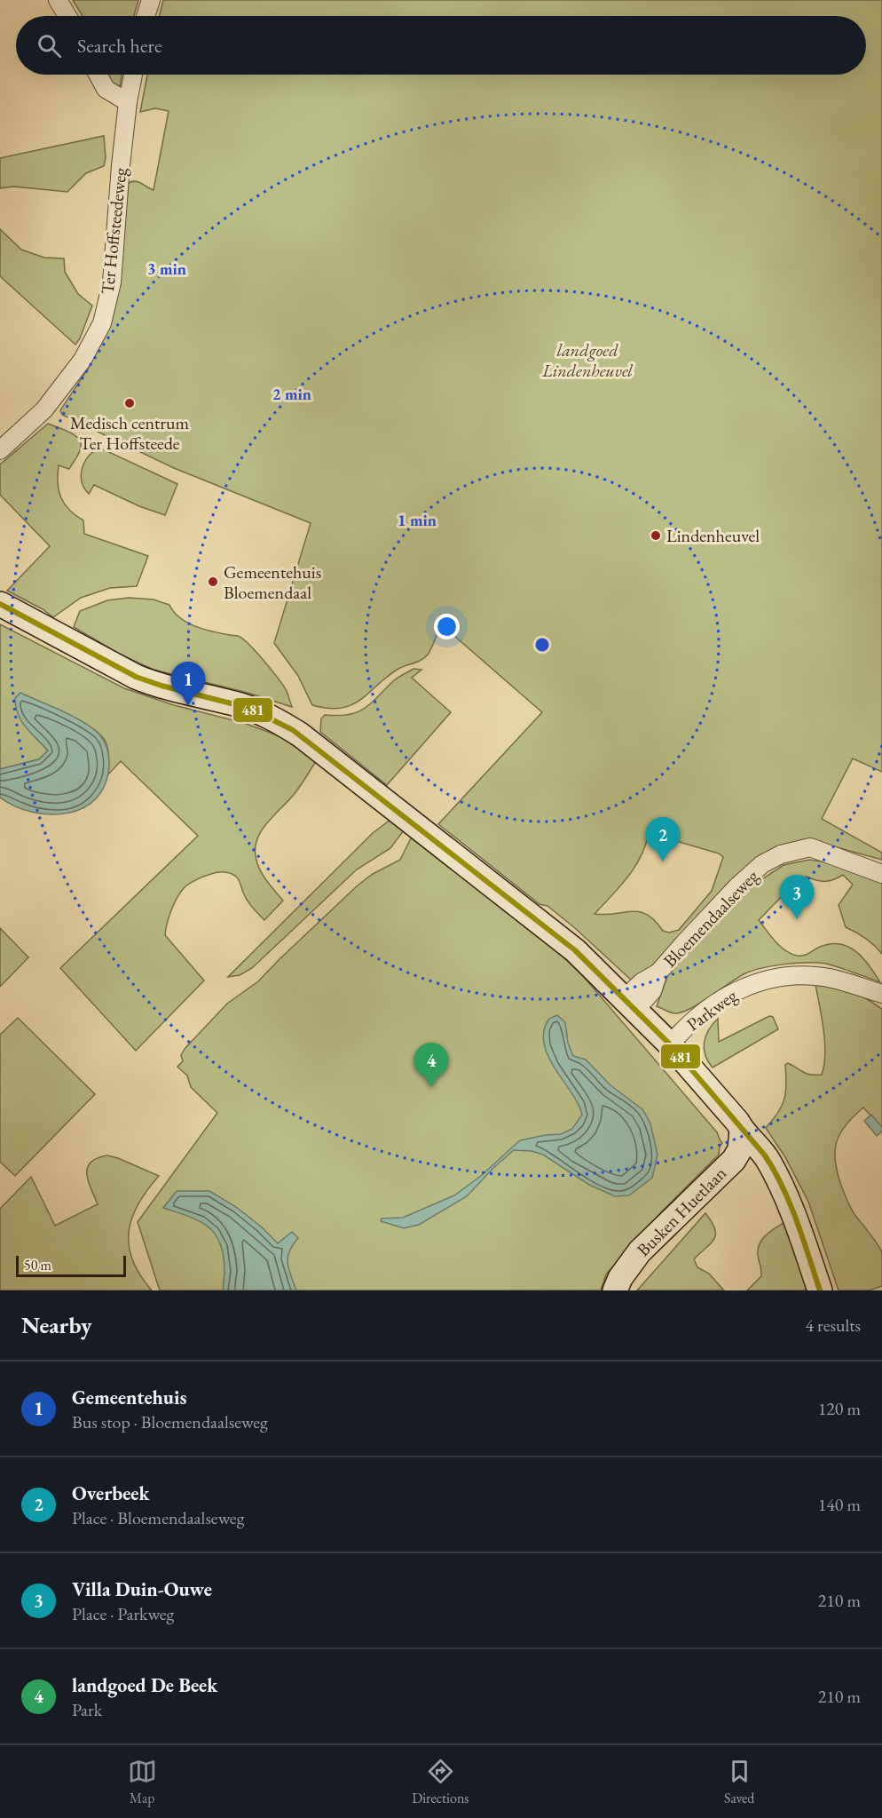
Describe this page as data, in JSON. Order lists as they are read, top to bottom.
{
  "streets": {
    "street": [
      "Ter Hoffsteedeweg",
      "Bloemendaalseweg",
      "Parkweg",
      "Busken Huetlaan"
    ]
  },
  "parks": ["landgoed Lindenheuvel"],
  "places": ["Medisch centrum Ter Hoffsteede", "Lindenheuvel", "Gemeentehuis Bloemendaal"],
  "lines": ["transit line 481"],
  "scale_bar": "50 m",
  "page": {
    "search": "Search here",
    "pins": [
      "1",
      "2",
      "3",
      "4"
    ],
    "scale": "50 m",
    "heading": ["Nearby", "4 results"],
    "list": [
      {
        "mark": "1",
        "name": "Gemeentehuis",
        "note": "Bus stop · Bloemendaalseweg",
        "value": "120 m"
      },
      {
        "mark": "2",
        "name": "Overbeek",
        "note": "Place · Bloemendaalseweg",
        "value": "140 m"
      },
      {
        "mark": "3",
        "name": "Villa Duin-Ouwe",
        "note": "Place · Parkweg",
        "value": "210 m"
      },
      {
        "mark": "4",
        "name": "landgoed De Beek",
        "note": "Park",
        "value": "210 m"
      }
    ],
    "nav": ["Map", "Directions", "Saved"]
  },
  "rings": ["3 min", "2 min", "1 min"]
}
